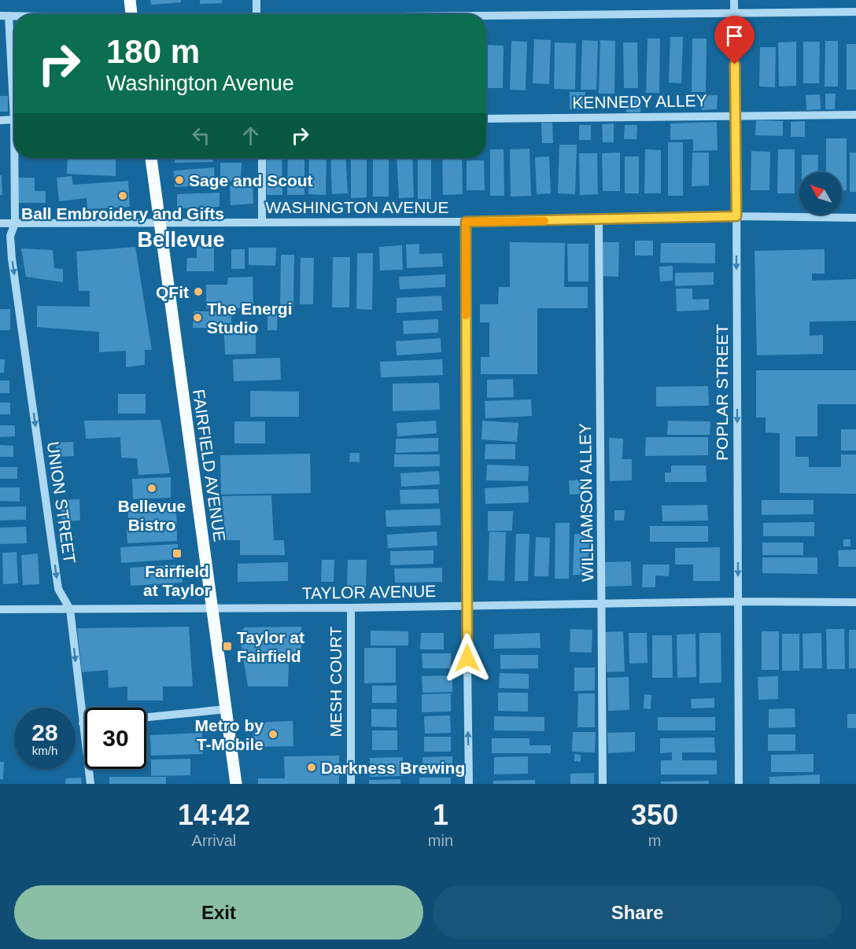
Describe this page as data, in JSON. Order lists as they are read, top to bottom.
{
  "streets": {
    "main road": ["FAIRFIELD AVENUE"],
    "street": [
      "KENNEDY ALLEY",
      "WASHINGTON AVENUE",
      "POPLAR STREET",
      "UNION STREET",
      "WILLIAMSON ALLEY",
      "TAYLOR AVENUE",
      "MESH COURT"
    ]
  },
  "crossings": [
    ["KENNEDY ALLEY", "POPLAR STREET"],
    ["WASHINGTON AVENUE", "POPLAR STREET"],
    ["WASHINGTON AVENUE", "FAIRFIELD AVENUE"],
    ["WASHINGTON AVENUE", "UNION STREET"],
    ["WASHINGTON AVENUE", "WILLIAMSON ALLEY"],
    ["POPLAR STREET", "TAYLOR AVENUE"],
    ["FAIRFIELD AVENUE", "TAYLOR AVENUE"],
    ["UNION STREET", "TAYLOR AVENUE"],
    ["WILLIAMSON ALLEY", "TAYLOR AVENUE"],
    ["TAYLOR AVENUE", "MESH COURT"]
  ],
  "one_way": ["POPLAR STREET", "UNION STREET"],
  "districts": ["Bellevue"],
  "places": {
    "other": [
      "Sage and Scout",
      "Ball Embroidery and Gifts",
      "QFit",
      "The Energi Studio",
      "Bellevue Bistro",
      "Metro by T-Mobile",
      "Darkness Brewing"
    ],
    "transit": ["Fairfield at Taylor", "Taylor at Fairfield"]
  },
  "north": "top left",
  "page": {
    "turn": ["180 m", "Washington Avenue"],
    "speed": "28 km/h",
    "limit": "30",
    "eta": [
      "14:42",
      "Arrival",
      "1",
      "min",
      "350",
      "m"
    ],
    "buttons": ["Exit", "Share"]
  }
}
